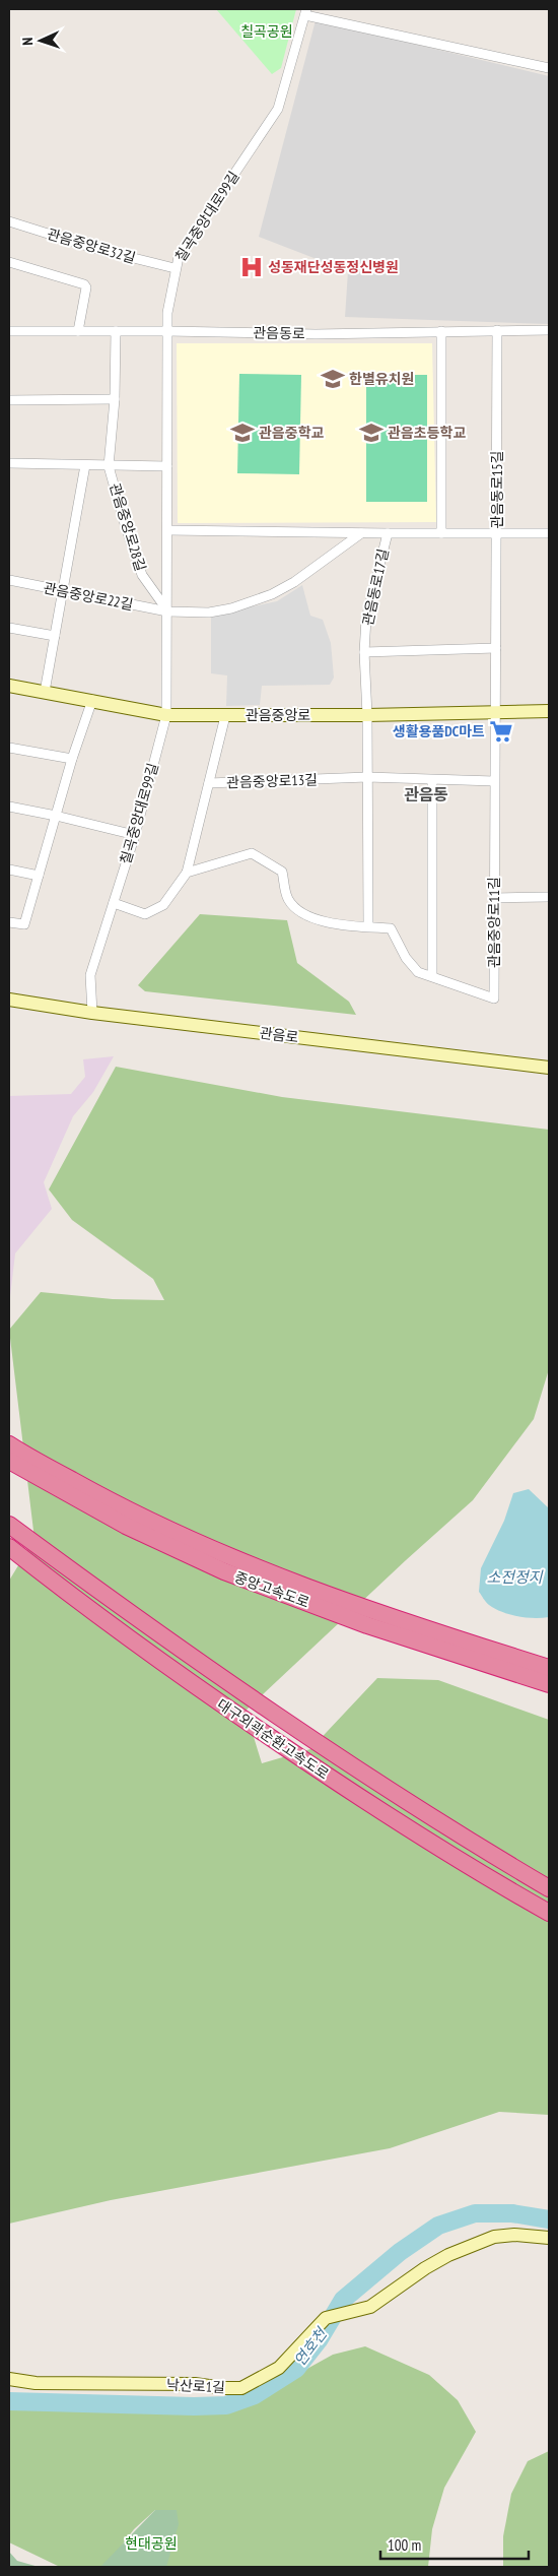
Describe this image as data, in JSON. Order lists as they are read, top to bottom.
{
  "streets": {
    "highway": ["중앙고속도로", "대구외곽순환고속도로"],
    "main road": ["관음중앙로", "관음로", "낙산로1길"],
    "street": [
      "칠곡중앙대로99길",
      "관음중앙로32길",
      "관음동로",
      "관음동로15길",
      "관음중앙로28길",
      "관음동로17길",
      "관음중앙로22길",
      "관음중앙로13길",
      "관음중앙로11길"
    ]
  },
  "crossings": [
    ["칠곡중앙대로99길", "관음중앙로32길"],
    ["칠곡중앙대로99길", "관음동로"],
    ["칠곡중앙대로99길", "관음중앙로28길"],
    ["칠곡중앙대로99길", "관음중앙로22길"],
    ["칠곡중앙대로99길", "관음중앙로"],
    ["칠곡중앙대로99길", "관음로"],
    ["관음동로", "관음동로15길"],
    ["관음동로", "관음중앙로28길"],
    ["관음동로15길", "관음동로17길"],
    ["관음동로15길", "관음중앙로"],
    ["관음동로15길", "관음중앙로11길"],
    ["관음중앙로28길", "관음중앙로22길"],
    ["관음동로17길", "관음중앙로"],
    ["관음중앙로", "관음중앙로11길"],
    ["관음중앙로13길", "관음중앙로11길"]
  ],
  "districts": ["관음동"],
  "water": ["소전정지", "연호천"],
  "parks": ["칠곡공원", "현대공원"],
  "places": {
    "hospital": ["성동재단성동정신병원"],
    "school or university": ["한별유치원", "관음중학교", "관음초등학교"],
    "supermarket": ["생활용품DC마트"]
  },
  "scale_bar": "100 m",
  "north": "left"
}
